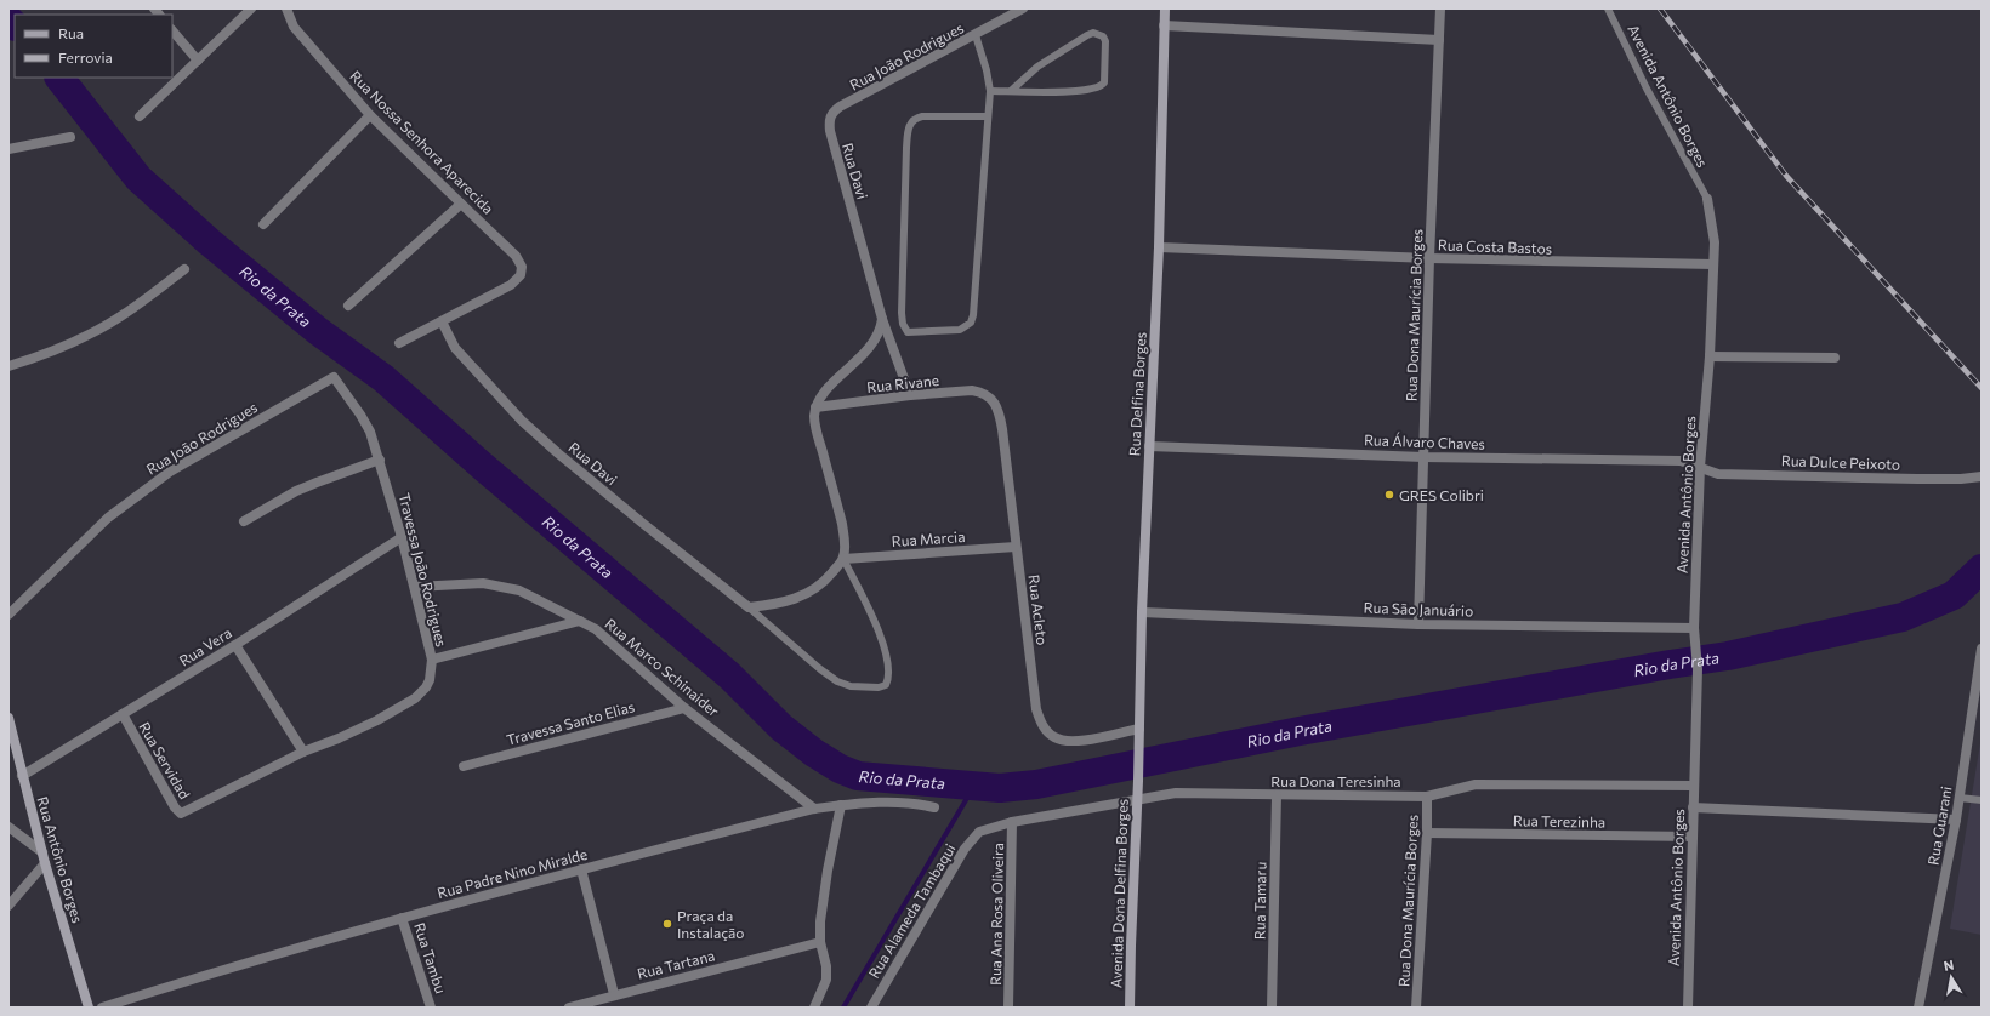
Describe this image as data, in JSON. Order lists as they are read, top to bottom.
{
  "streets": {
    "street": [
      "Rua João Rodrigues",
      "Avenida Antônio Borges",
      "Rua Nossa Senhora Aparecida",
      "Rua Davi",
      "Rua Costa Bastos",
      "Rua Dona Maurícia Borges",
      "Rua Rivane",
      "Rua Delfina Borges",
      "Rua Joāo Rodrigues",
      "Rua Álvaro Chaves",
      "Rua Dulce Peixoto",
      "Rua Marcia",
      "Travessa Joāo Rodrigues",
      "Rua Sāo Januário",
      "Rua Acleto",
      "Rua Vera",
      "Rua Marco Schinaider",
      "Travessa Santo Elias",
      "Rua Servidad",
      "Rua Dona Teresinha",
      "Rua Terezinha",
      "Rua Guarani",
      "Rua Antônio Borges",
      "Rua Padre Nino Miralde",
      "Avenida Dona Delfina Borges",
      "Rua Tamaru",
      "Rua Alameda Tambaqui",
      "Rua Ana Rosa Oliveira",
      "Rua Tambu",
      "Rua Tartana"
    ]
  },
  "crossings": [
    ["Rua João Rodrigues", "Rua Davi"],
    ["Avenida Antônio Borges", "Rua Costa Bastos"],
    ["Avenida Antônio Borges", "Rua Álvaro Chaves"],
    ["Avenida Antônio Borges", "Rua Dulce Peixoto"],
    ["Avenida Antônio Borges", "Rua Sāo Januário"],
    ["Avenida Antônio Borges", "Rua Dona Teresinha"],
    ["Avenida Antônio Borges", "Rua Terezinha"],
    ["Rua Nossa Senhora Aparecida", "Rua Davi"],
    ["Rua Davi", "Rua Rivane"],
    ["Rua Davi", "Rua Marcia"],
    ["Rua Costa Bastos", "Rua Dona Maurícia Borges"],
    ["Rua Costa Bastos", "Rua Delfina Borges"],
    ["Rua Dona Maurícia Borges", "Rua Álvaro Chaves"],
    ["Rua Dona Maurícia Borges", "Rua Sāo Januário"],
    ["Rua Dona Maurícia Borges", "Rua Dona Teresinha"],
    ["Rua Dona Maurícia Borges", "Rua Terezinha"],
    ["Rua Rivane", "Rua Acleto"],
    ["Rua Delfina Borges", "Rua Álvaro Chaves"],
    ["Rua Delfina Borges", "Rua Sāo Januário"],
    ["Rua Delfina Borges", "Rua Acleto"],
    ["Rua Delfina Borges", "Avenida Dona Delfina Borges"],
    ["Rua Joāo Rodrigues", "Travessa Joāo Rodrigues"],
    ["Rua Álvaro Chaves", "Rua Dulce Peixoto"],
    ["Rua Marcia", "Rua Acleto"],
    ["Travessa Joāo Rodrigues", "Rua Vera"],
    ["Travessa Joāo Rodrigues", "Rua Marco Schinaider"],
    ["Travessa Joāo Rodrigues", "Rua Servidad"],
    ["Rua Vera", "Rua Servidad"],
    ["Rua Vera", "Rua Antônio Borges"],
    ["Rua Marco Schinaider", "Travessa Santo Elias"],
    ["Rua Marco Schinaider", "Rua Padre Nino Miralde"],
    ["Rua Dona Teresinha", "Avenida Dona Delfina Borges"],
    ["Rua Dona Teresinha", "Rua Tamaru"],
    ["Rua Dona Teresinha", "Rua Alameda Tambaqui"],
    ["Rua Dona Teresinha", "Rua Ana Rosa Oliveira"],
    ["Rua Padre Nino Miralde", "Rua Tambu"]
  ],
  "water": ["Rio da Prata"],
  "places": ["GRES Colibri", "Praça da Instalação"],
  "legend": ["Rua", "Ferrovia"],
  "north": "top"
}
